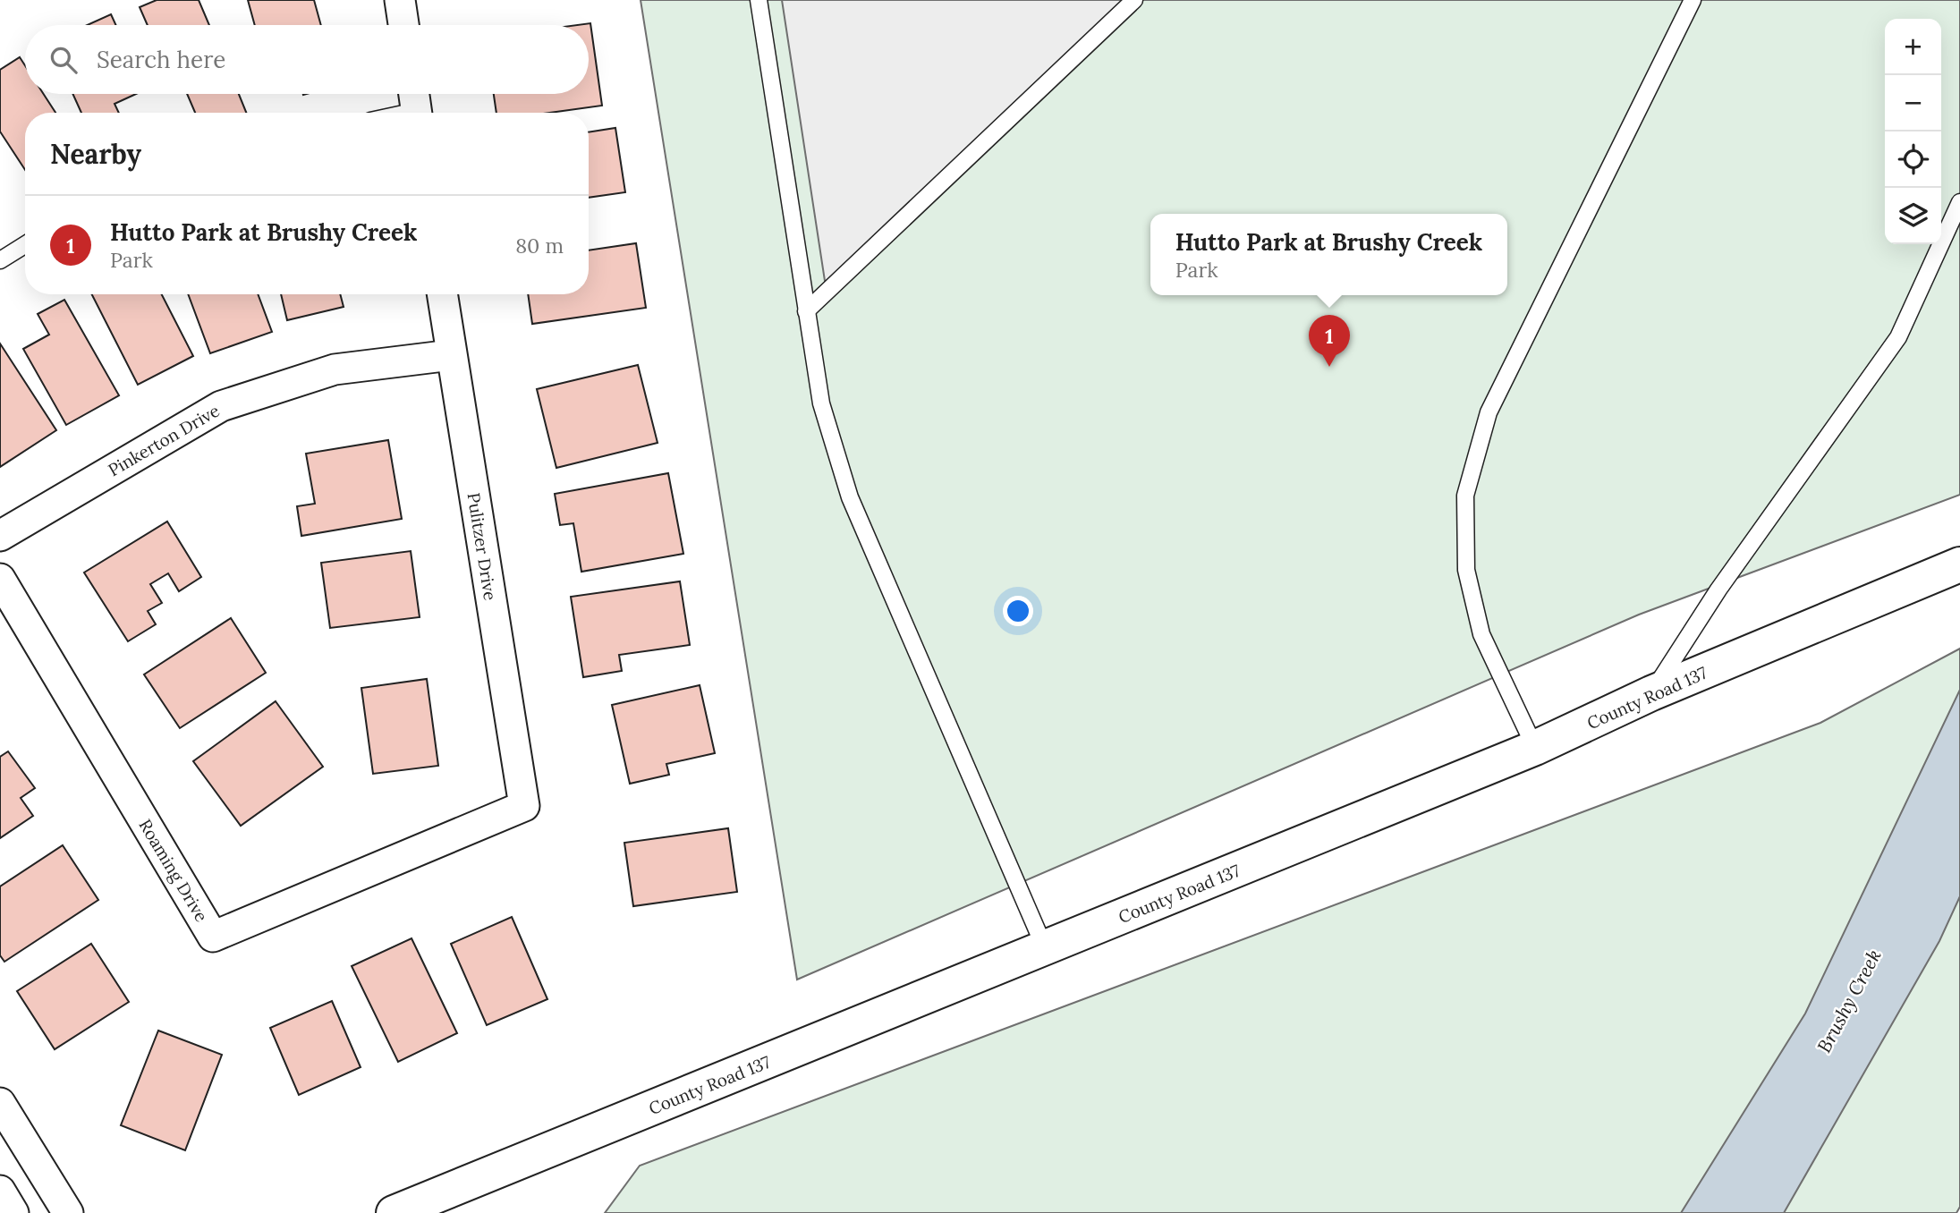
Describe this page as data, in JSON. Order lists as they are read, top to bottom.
{
  "streets": {
    "street": [
      "Pinkerton Drive",
      "Pulitzer Drive",
      "County Road 137",
      "Roaming Drive"
    ]
  },
  "crossings": [
    ["Pinkerton Drive", "Pulitzer Drive"],
    ["Pulitzer Drive", "Roaming Drive"]
  ],
  "water": ["Brushy Creek"],
  "page": {
    "map_buttons": ["+", "−"],
    "search": "Search here",
    "heading": "Nearby",
    "list": [
      {
        "mark": "1",
        "name": "Hutto Park at Brushy Creek",
        "note": "Park",
        "value": "80 m"
      }
    ],
    "popup": ["Hutto Park at Brushy Creek", "Park"],
    "pins": "1"
  }
}
